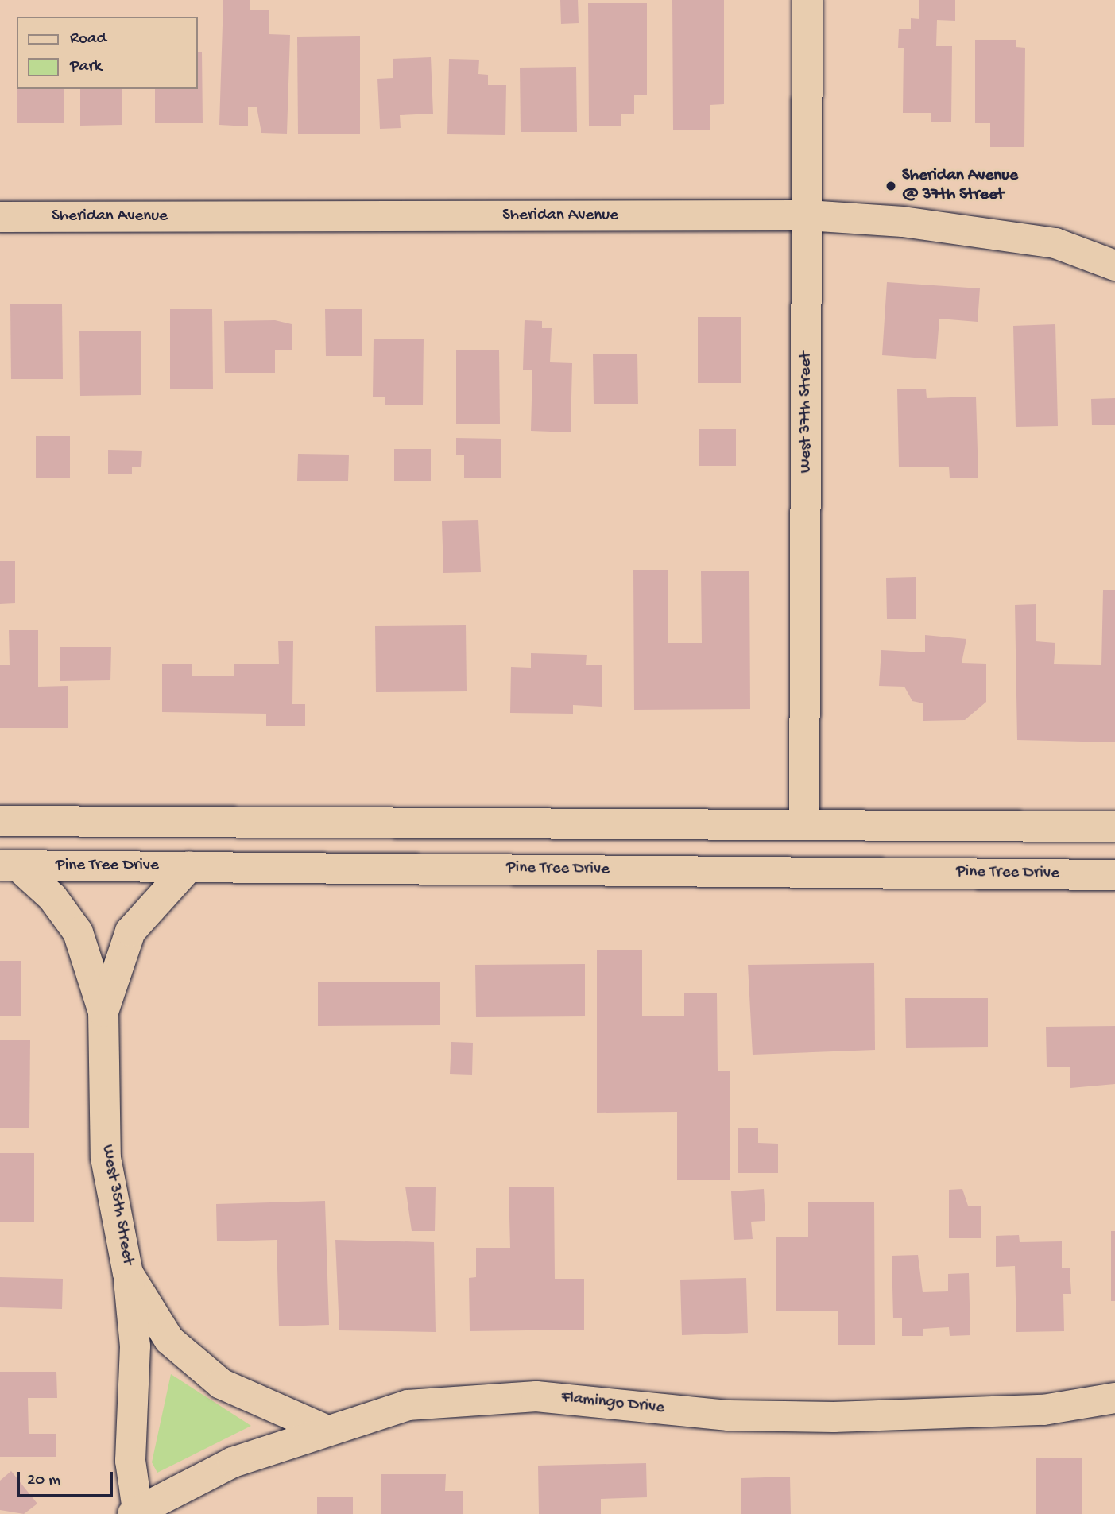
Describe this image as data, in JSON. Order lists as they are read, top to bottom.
{
  "streets": {
    "street": [
      "Sheridan Avenue",
      "West 37th Street",
      "Pine Tree Drive",
      "West 35th Street",
      "Flamingo Drive"
    ]
  },
  "crossings": [
    ["Sheridan Avenue", "West 37th Street"],
    ["Pine Tree Drive", "West 35th Street"],
    ["West 35th Street", "Flamingo Drive"]
  ],
  "places": ["Sheridan Avenue @ 37th Street"],
  "legend": ["Road", "Park"],
  "scale_bar": "20 m"
}
